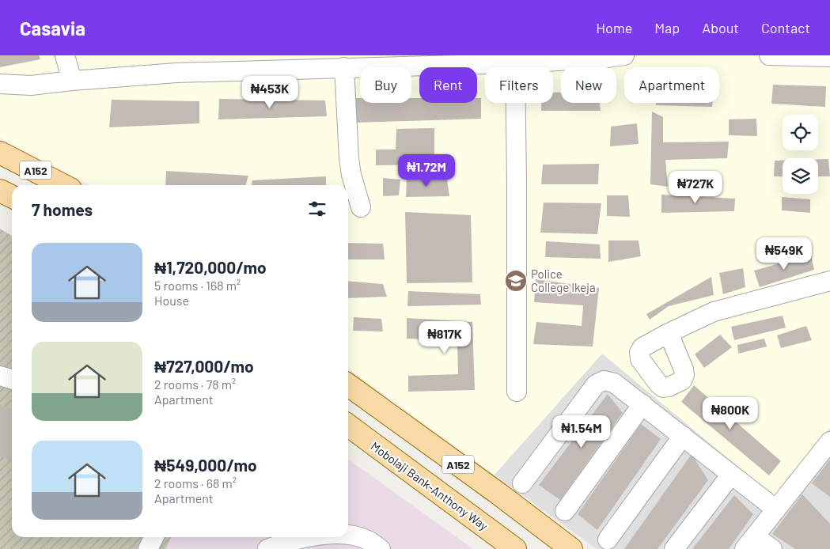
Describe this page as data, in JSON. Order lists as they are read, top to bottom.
{
  "streets": {
    "main road": ["A152", "Mobolaji Bank-Anthony Way"]
  },
  "places": {
    "school or university": ["Police College Ikeja"]
  },
  "page": {
    "header": "Casavia",
    "nav": [
      "Home",
      "Map",
      "About",
      "Contact"
    ],
    "chip": [
      "Buy",
      "Rent",
      "Filters",
      "New",
      "Apartment"
    ],
    "price": [
      "₦453K",
      "₦1.72M",
      "₦727K",
      "₦549K",
      "₦817K",
      "₦800K",
      "₦1.54M"
    ],
    "heading": "7 homes",
    "list": [
      {
        "name": "₦1,720,000/mo",
        "note": "5 rooms · 168 m² · House"
      },
      {
        "name": "₦727,000/mo",
        "note": "2 rooms · 78 m² · Apartment"
      },
      {
        "name": "₦549,000/mo",
        "note": "2 rooms · 68 m² · Apartment"
      }
    ]
  }
}
